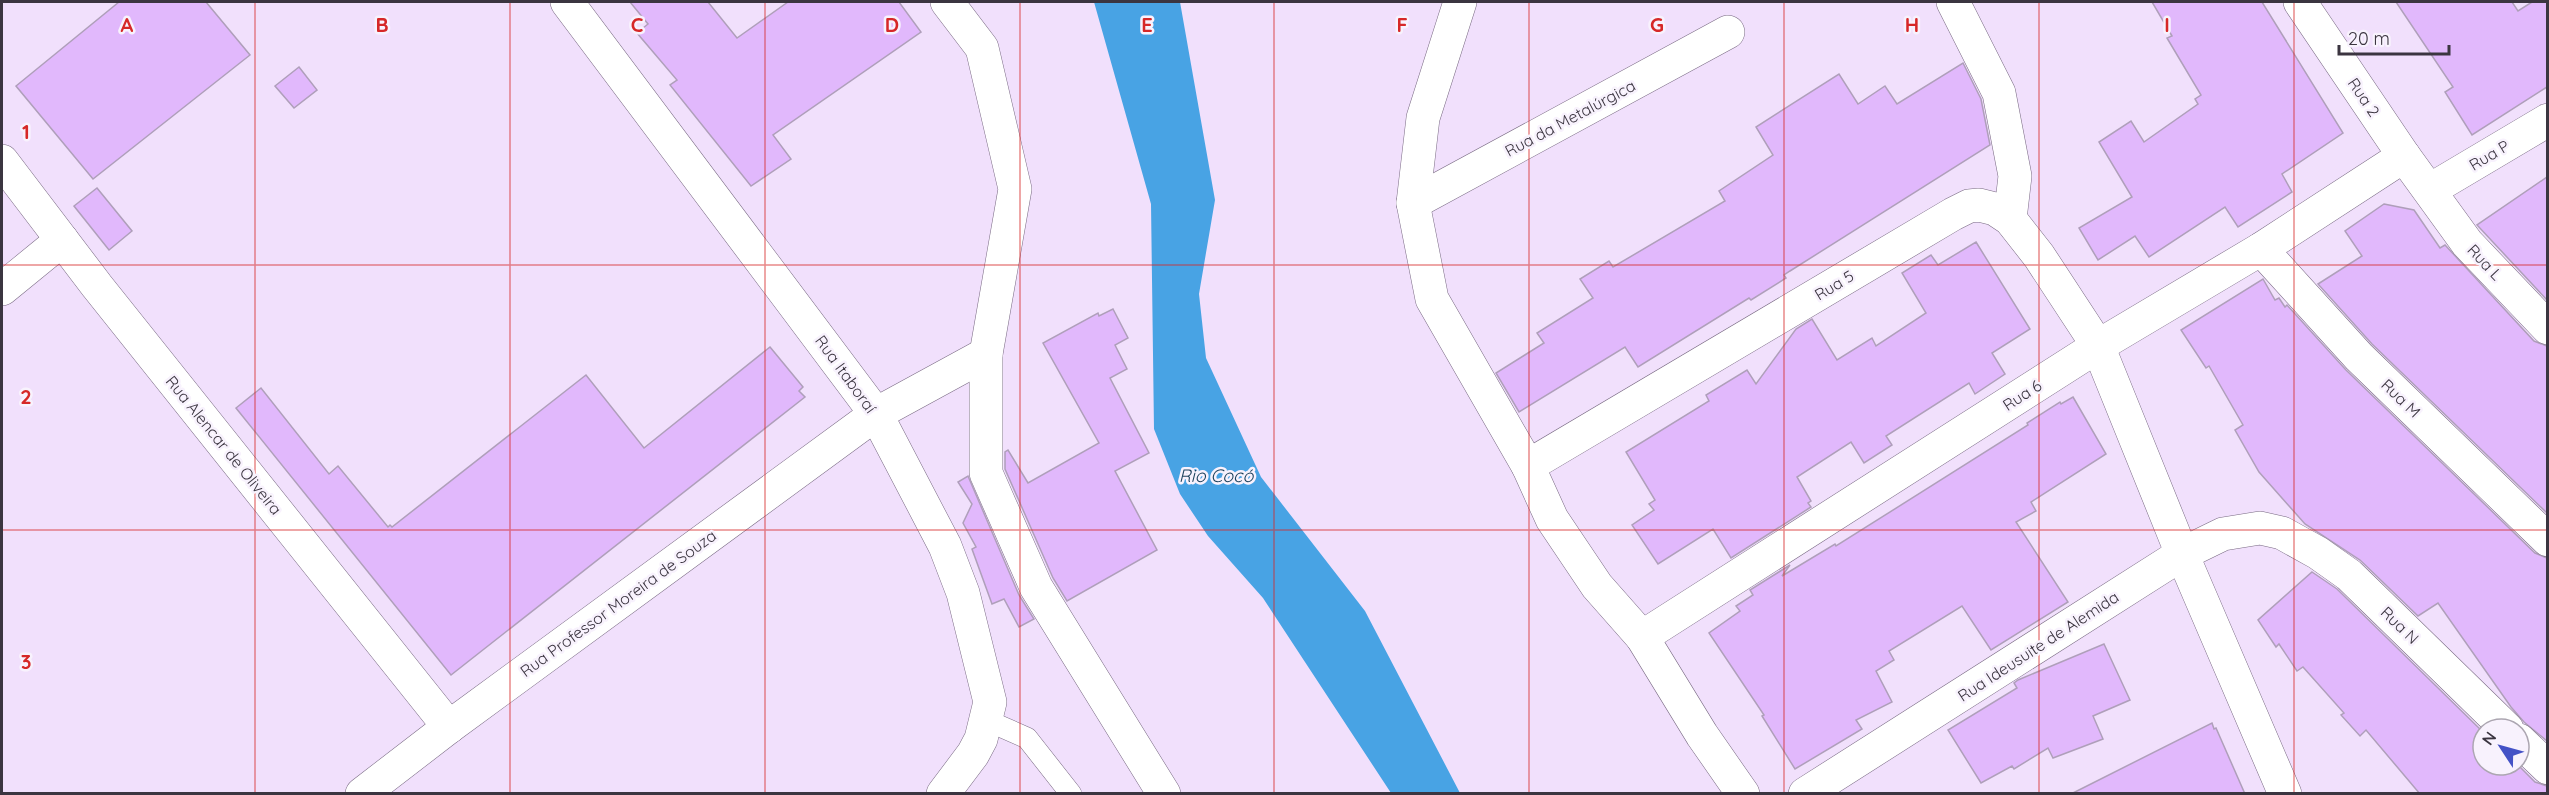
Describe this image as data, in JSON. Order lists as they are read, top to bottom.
{
  "streets": {
    "street": [
      "Rua 2",
      "Rua da Metalúrgica",
      "Rua P",
      "Rua L",
      "Rua 5",
      "Rua Itaboraí",
      "Rua 6",
      "Rua M",
      "Rua Alencar de Oliveira",
      "Rua Professor Moreira de Souza",
      "Rua N",
      "Rua Ideusuite de Alemida"
    ]
  },
  "crossings": [
    ["Rua 2", "Rua P"],
    ["Rua 2", "Rua L"],
    ["Rua 2", "Rua 6"],
    ["Rua P", "Rua L"],
    ["Rua 5", "Rua 6"],
    ["Rua Itaboraí", "Rua Professor Moreira de Souza"],
    ["Rua 6", "Rua M"],
    ["Rua Alencar de Oliveira", "Rua Professor Moreira de Souza"],
    ["Rua N", "Rua Ideusuite de Alemida"]
  ],
  "water": ["Rio Cocó"],
  "scale_bar": "20 m",
  "north": "top left",
  "grid": {
    "columns": [
      "A",
      "B",
      "C",
      "D",
      "E",
      "F",
      "G",
      "H",
      "I"
    ],
    "rows": ["1", "2", "3"]
  }
}
